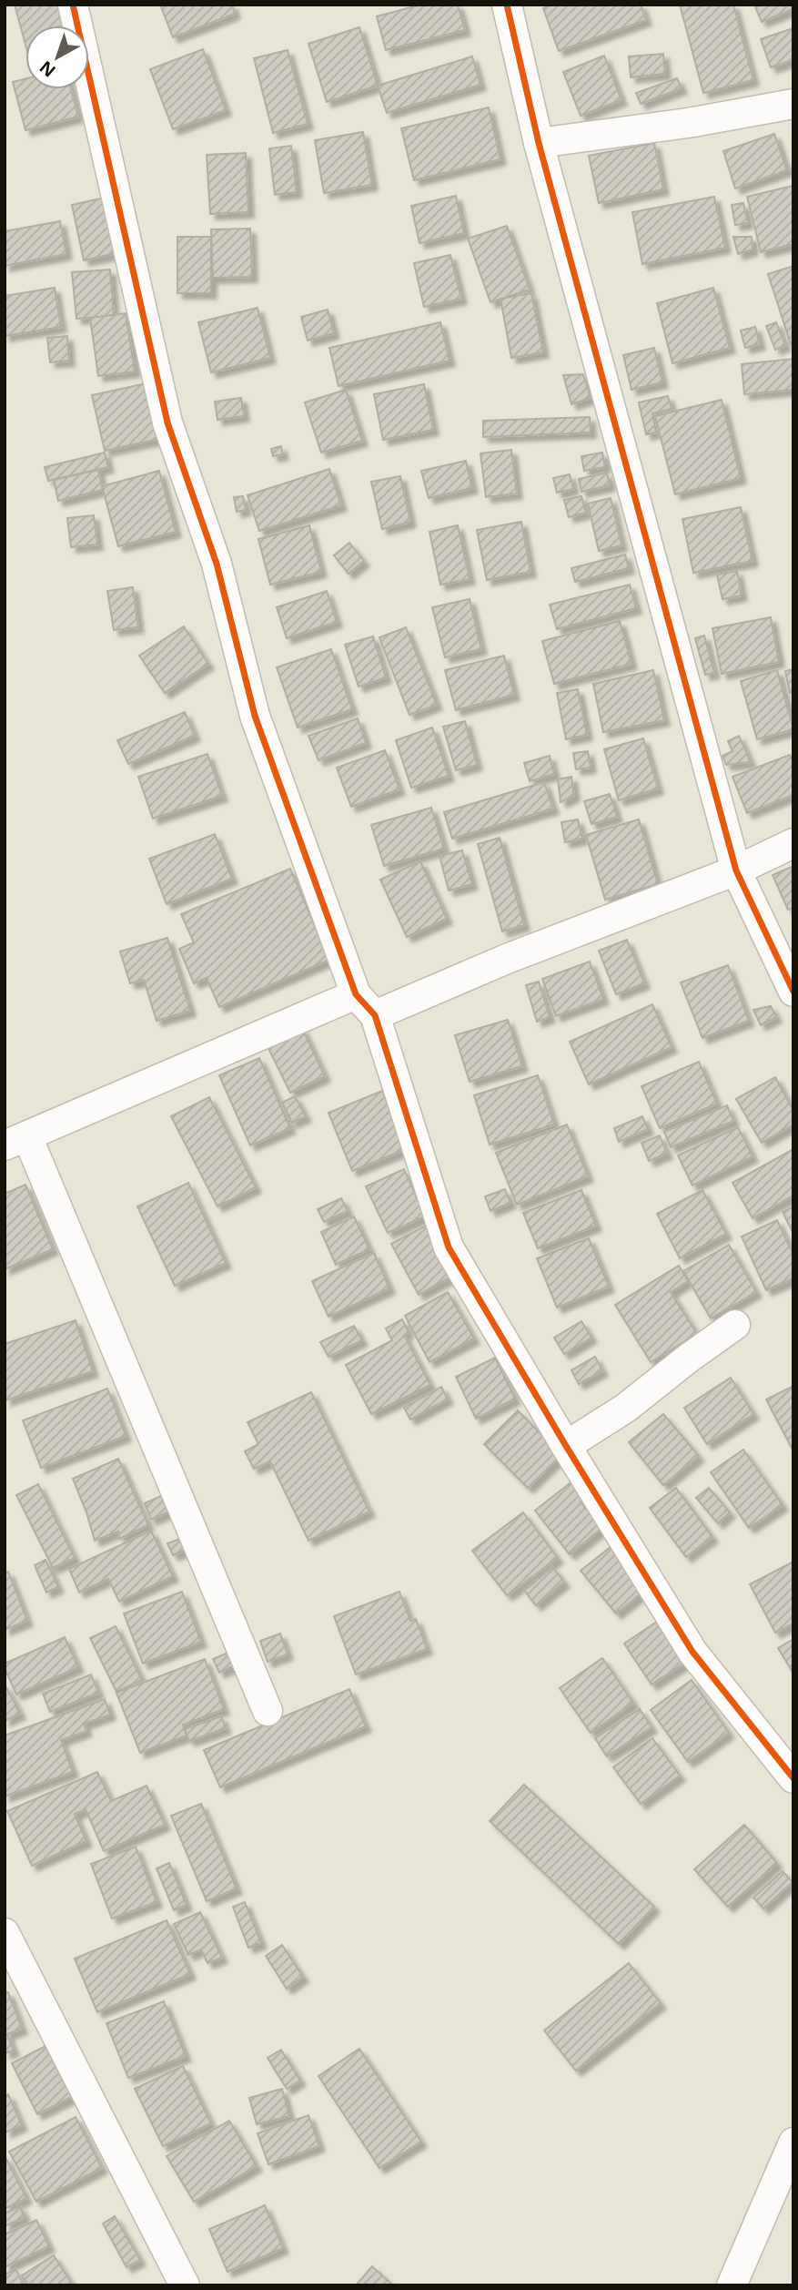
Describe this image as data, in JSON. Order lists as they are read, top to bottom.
{
  "north": "bottom left"
}
